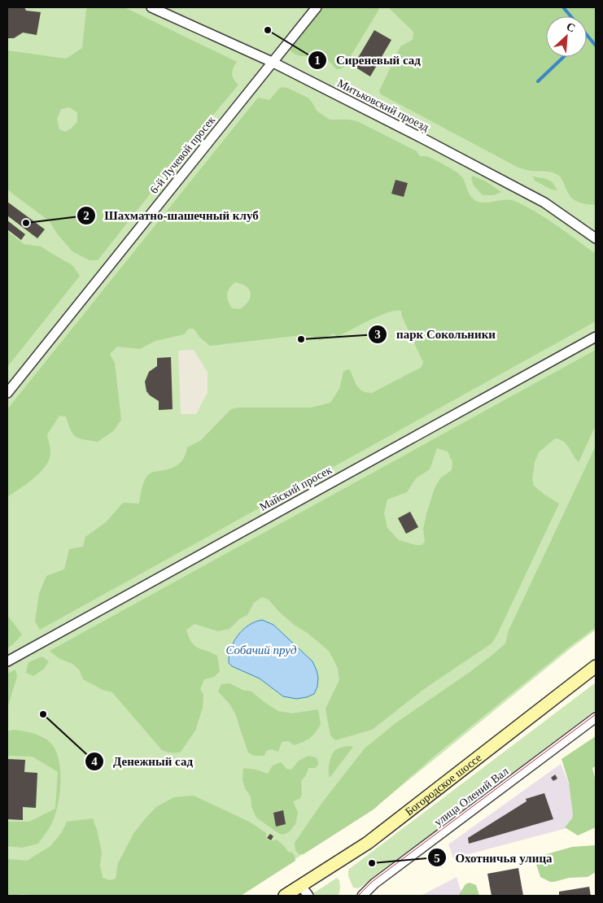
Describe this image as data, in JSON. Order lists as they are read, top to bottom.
{
  "streets": {
    "main road": ["Богородское шоссе"],
    "street": [
      "Митьковский проезд",
      "6-й Лучевой просек",
      "Майский просек",
      "улица Олений Вал"
    ]
  },
  "crossings": [
    ["Митьковский проезд", "6-й Лучевой просек"]
  ],
  "water": ["Собачий пруд"],
  "places": [
    "Сиреневый сад",
    "Шахматно-шашечный клуб",
    "парк Сокольники",
    "Денежный сад",
    "Охотничья улица"
  ],
  "north": "top right"
}
